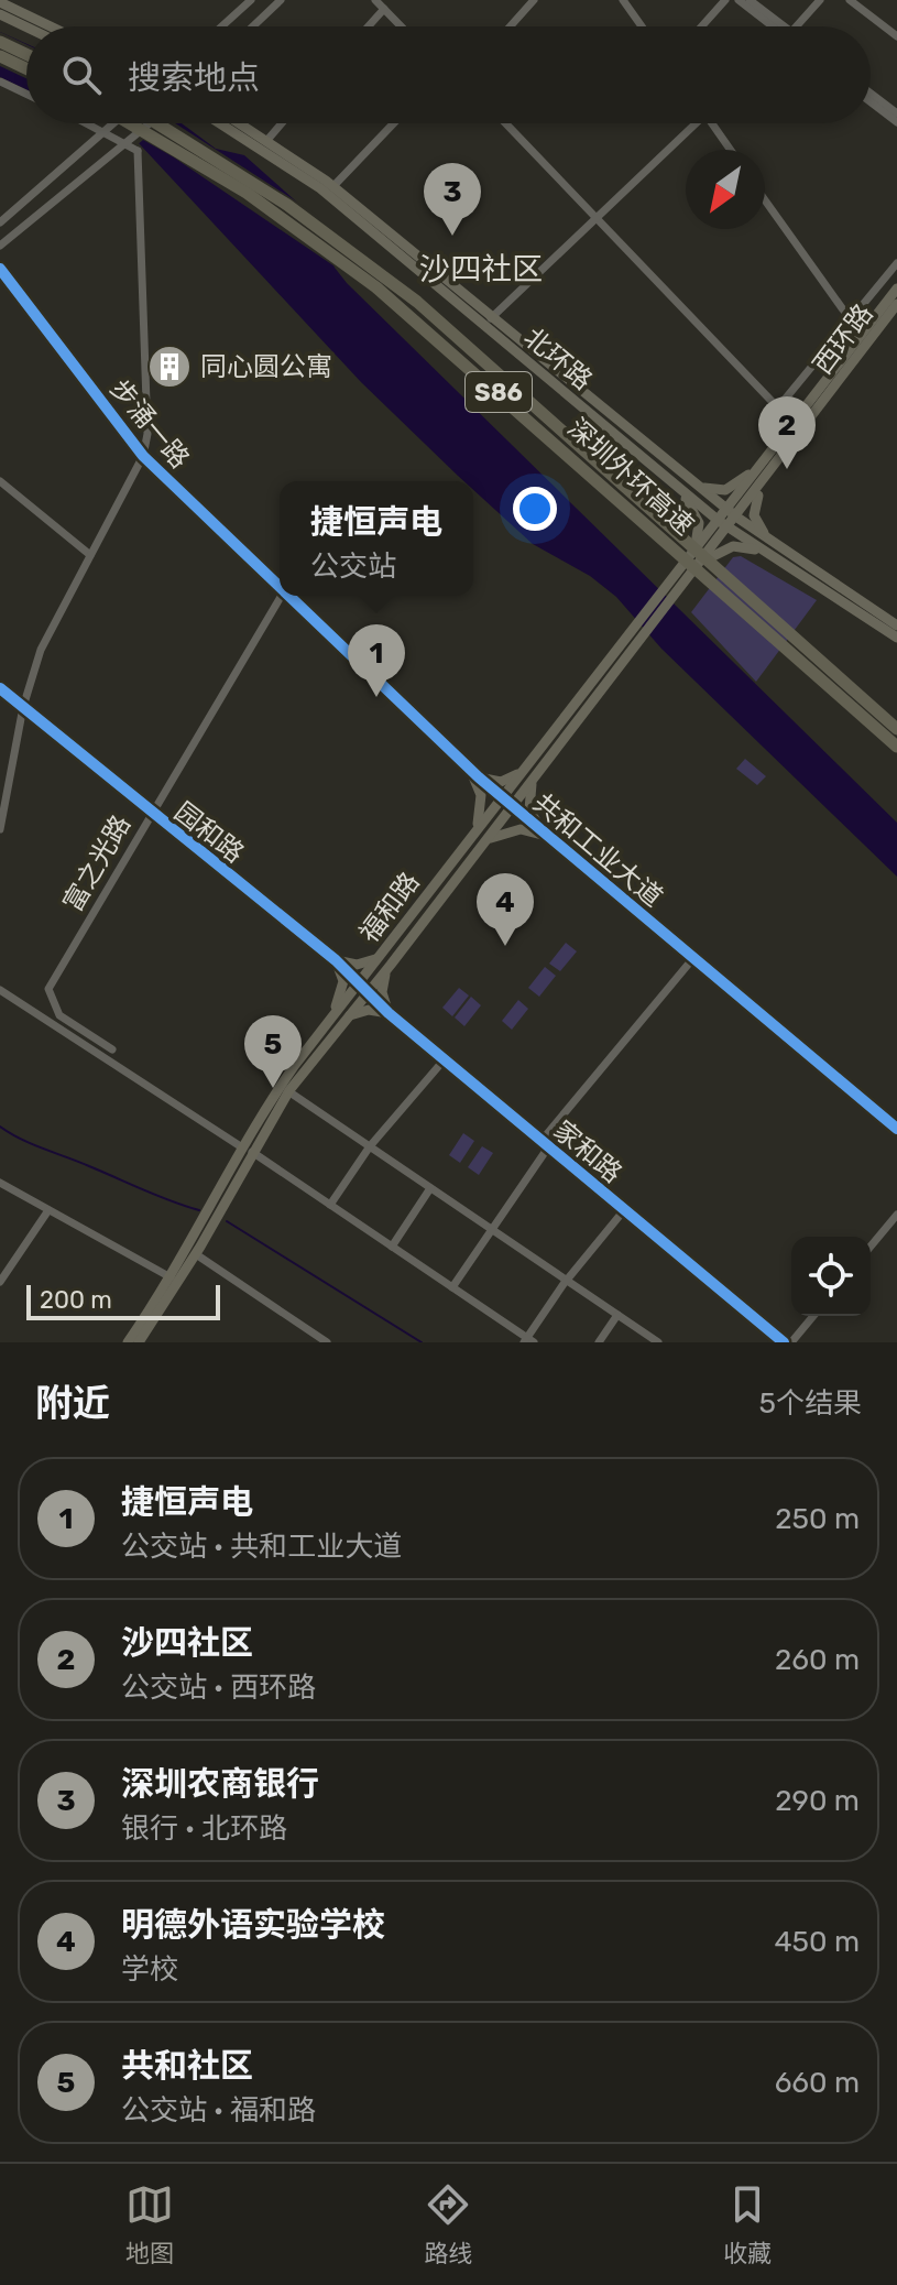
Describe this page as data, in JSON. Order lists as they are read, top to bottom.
{
  "streets": {
    "highway": ["S86", "深圳外环高速"],
    "main road": ["西环路", "北环路", "福和路"],
    "street": [
      "步涌一路",
      "园和路",
      "共和工业大道",
      "富之光路",
      "家和路"
    ]
  },
  "crossings": [
    ["西环路", "北环路"],
    ["西环路", "福和路"],
    ["北环路", "福和路"],
    ["园和路", "富之光路"],
    ["园和路", "福和路"],
    ["园和路", "家和路"],
    ["共和工业大道", "福和路"],
    ["福和路", "家和路"]
  ],
  "districts": ["沙四社区"],
  "places": {
    "building": ["同心圆公寓"]
  },
  "scale_bar": "200 m",
  "north": "bottom left",
  "page": {
    "search": "搜索地点",
    "pins": [
      "3",
      "2",
      "1",
      "4",
      "5"
    ],
    "popup": ["捷恒声电", "公交站"],
    "scale": "200 m",
    "heading": ["附近", "5个结果"],
    "list": [
      {
        "mark": "1",
        "name": "捷恒声电",
        "note": "公交站 · 共和工业大道",
        "value": "250 m"
      },
      {
        "mark": "2",
        "name": "沙四社区",
        "note": "公交站 · 西环路",
        "value": "260 m"
      },
      {
        "mark": "3",
        "name": "深圳农商银行",
        "note": "银行 · 北环路",
        "value": "290 m"
      },
      {
        "mark": "4",
        "name": "明德外语实验学校",
        "note": "学校",
        "value": "450 m"
      },
      {
        "mark": "5",
        "name": "共和社区",
        "note": "公交站 · 福和路",
        "value": "660 m"
      }
    ],
    "nav": ["地图", "路线", "收藏"]
  }
}
